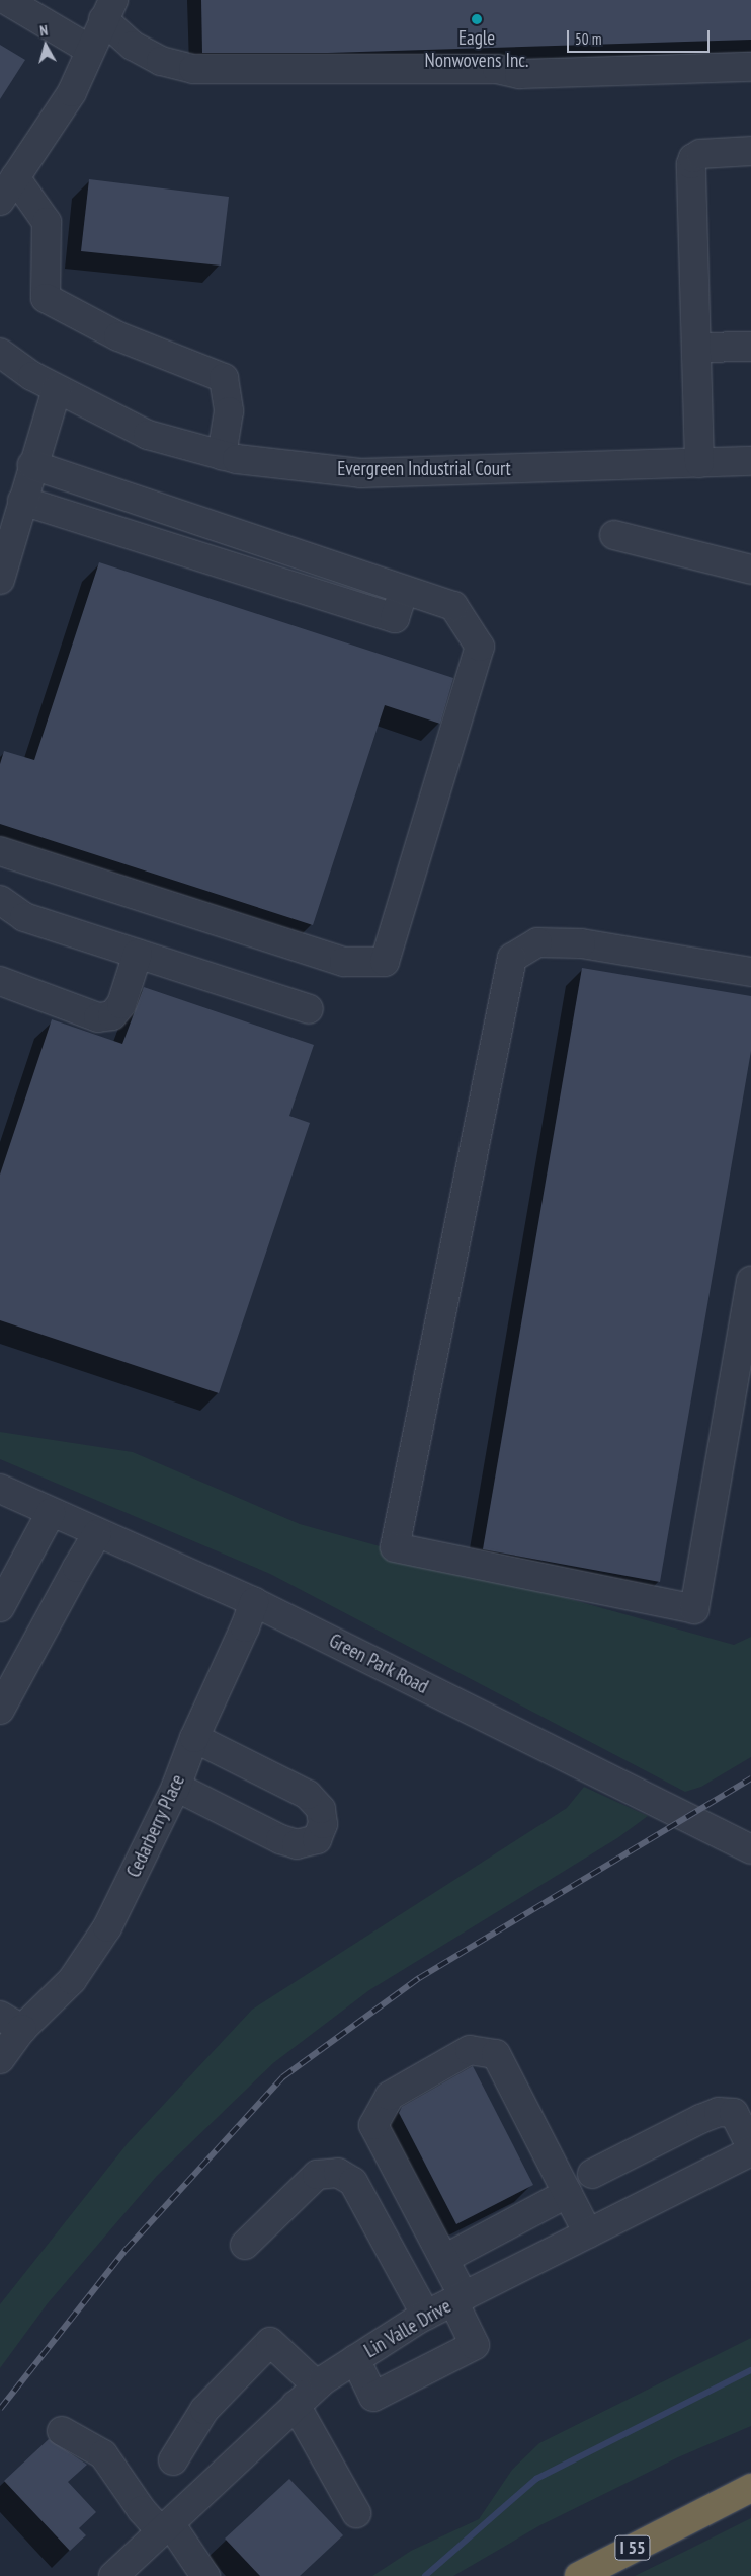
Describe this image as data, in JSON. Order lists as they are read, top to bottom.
{
  "streets": {
    "highway": ["I 55"],
    "street": [
      "Evergreen Industrial Court",
      "Green Park Road",
      "Cedarberry Place",
      "Lin Valle Drive"
    ]
  },
  "crossings": [
    ["Green Park Road", "Cedarberry Place"]
  ],
  "places": ["Eagle Nonwovens Inc."],
  "scale_bar": "50 m",
  "north": "top"
}
